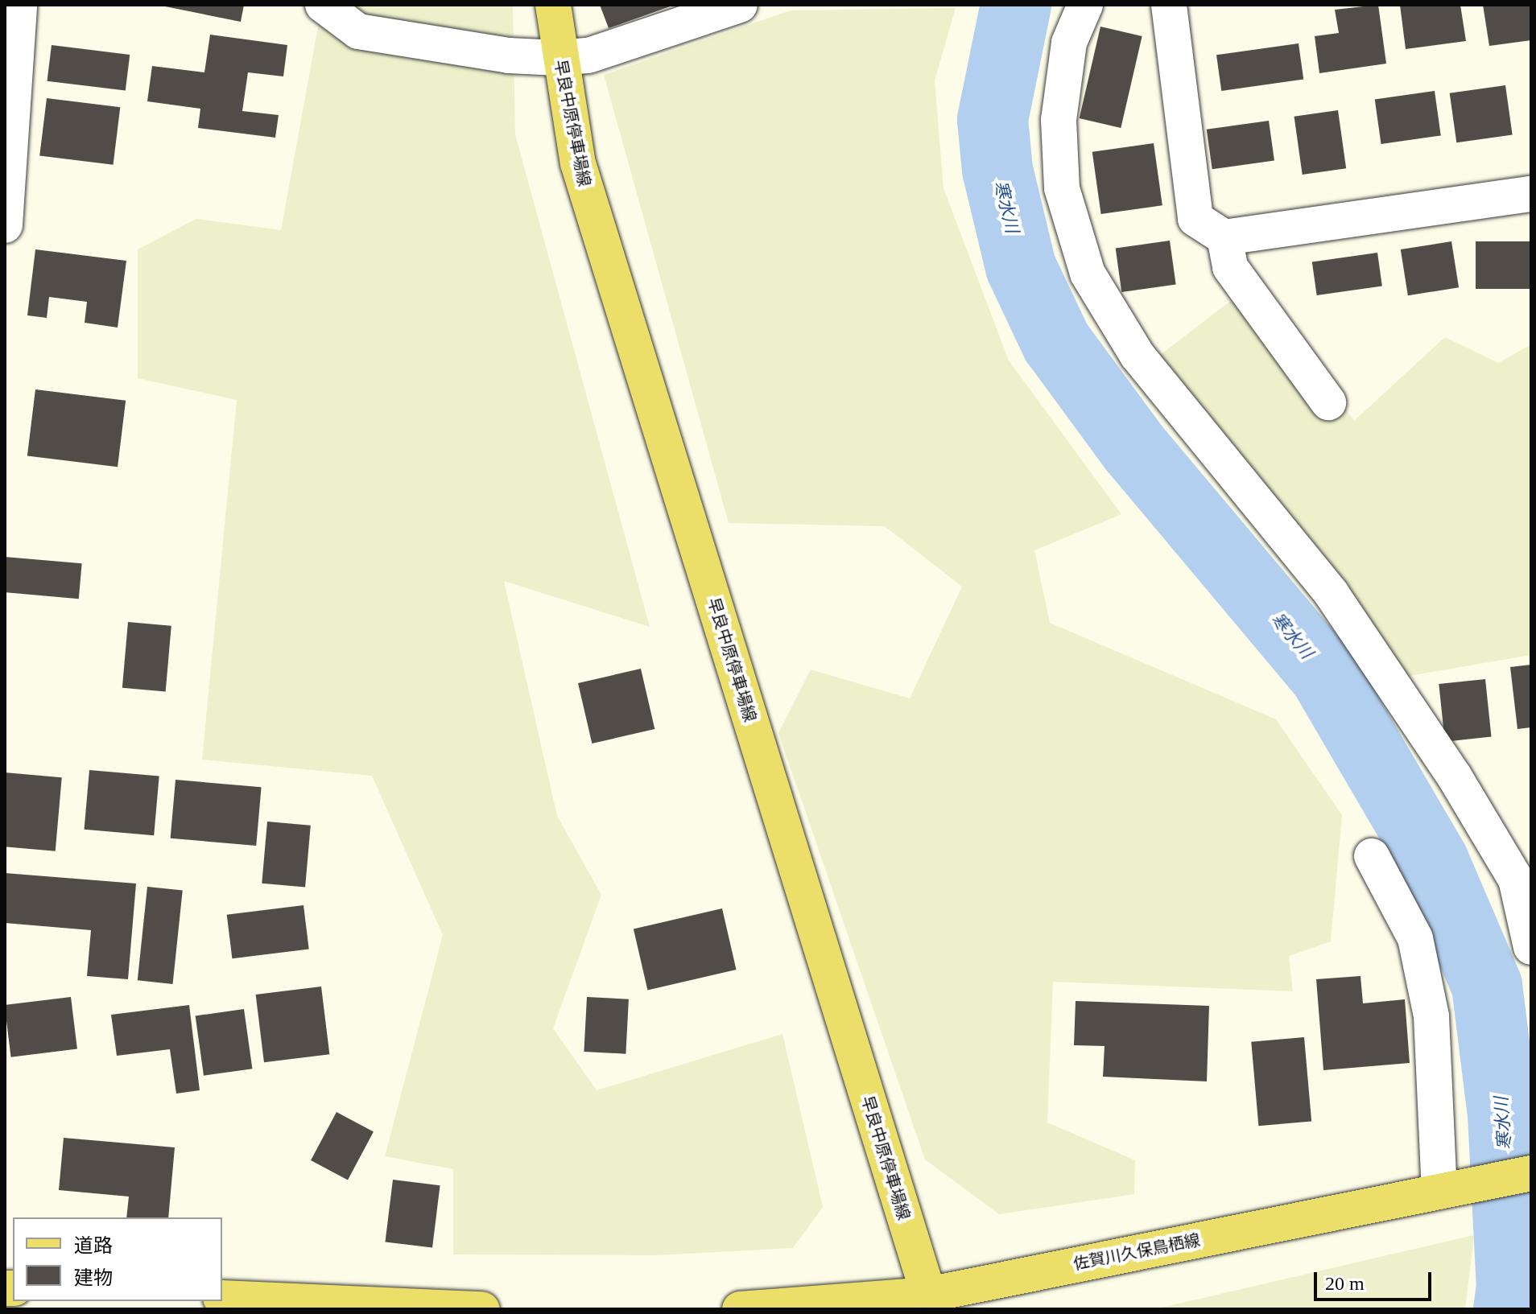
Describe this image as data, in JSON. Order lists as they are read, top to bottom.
{
  "streets": {
    "main road": ["早良中原停車場線", "佐賀川久保鳥栖線"]
  },
  "crossings": [
    ["早良中原停車場線", "佐賀川久保鳥栖線"]
  ],
  "water": ["寒水川"],
  "legend": ["道路", "建物"],
  "scale_bar": "20 m"
}
